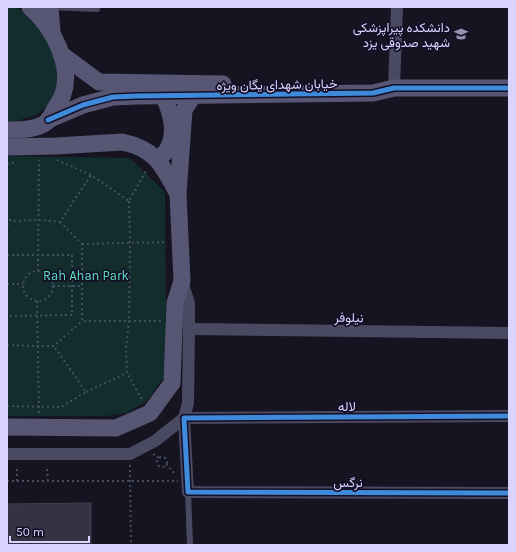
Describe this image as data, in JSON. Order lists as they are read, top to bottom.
{
  "streets": {
    "main road": ["خیابان شهدای یگان ویژه"],
    "street": ["نیلوفر", "لاله", "نرگس"]
  },
  "parks": ["Rah Ahan Park"],
  "places": {
    "school or university": ["دانشکده پیراپزشکی شهید صدوقی یزد"]
  },
  "scale_bar": "50 m"
}
